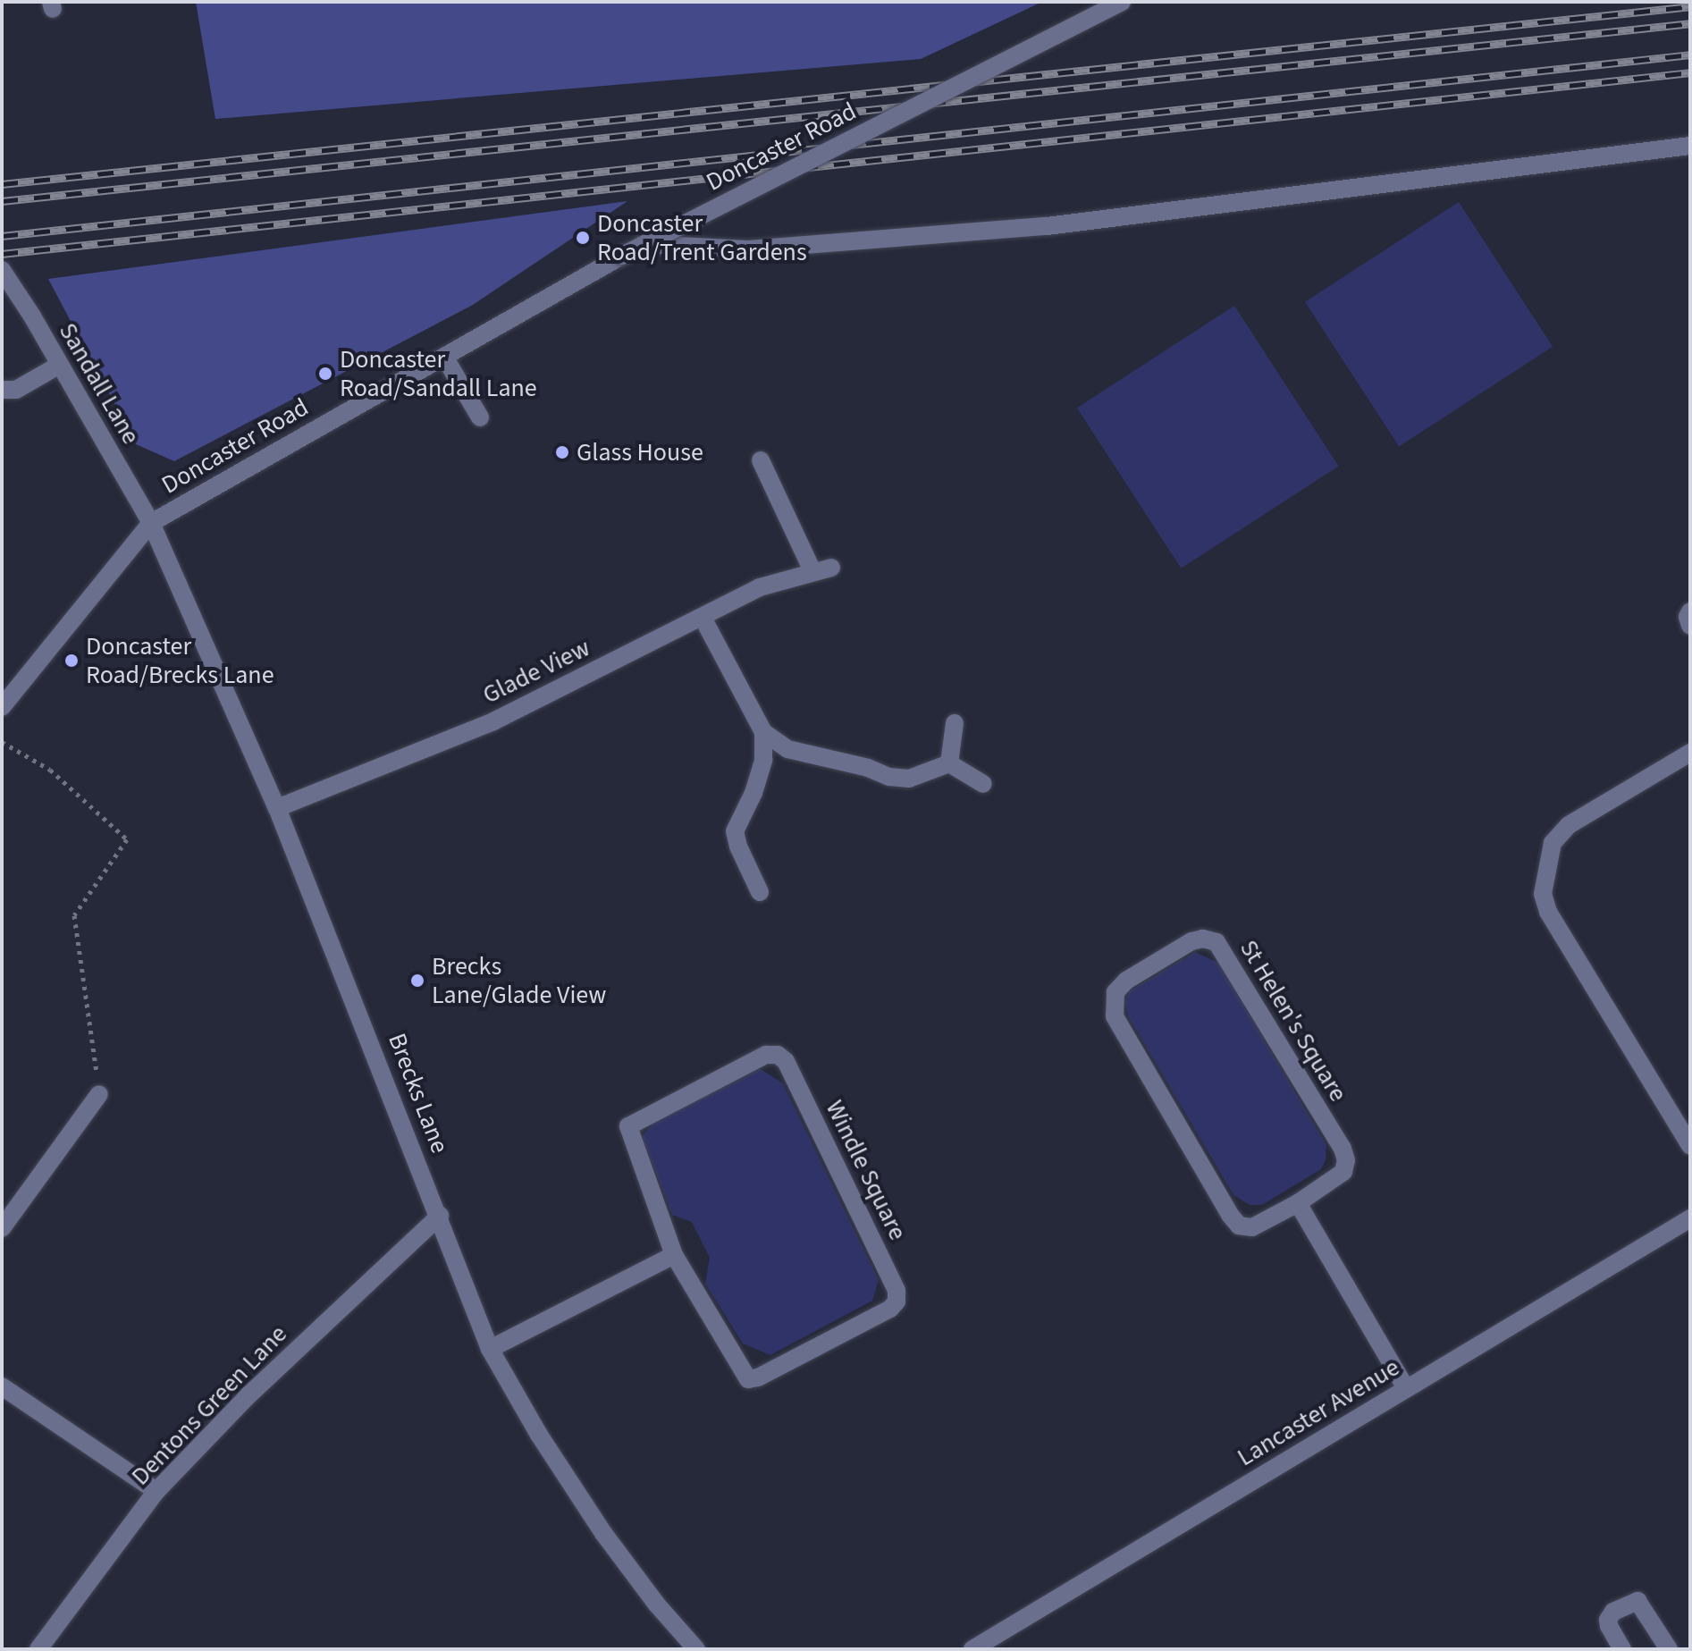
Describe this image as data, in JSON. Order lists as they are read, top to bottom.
{
  "streets": {
    "street": [
      "Doncaster Road",
      "Sandall Lane",
      "Glade View",
      "St Helen's Square",
      "Brecks Lane",
      "Windle Square",
      "Dentons Green Lane",
      "Lancaster Avenue"
    ]
  },
  "crossings": [
    ["Doncaster Road", "Sandall Lane"],
    ["Doncaster Road", "Brecks Lane"],
    ["Sandall Lane", "Brecks Lane"],
    ["Glade View", "Brecks Lane"],
    ["Brecks Lane", "Dentons Green Lane"]
  ],
  "places": [
    "Doncaster Road/Trent Gardens",
    "Doncaster Road/Sandall Lane",
    "Glass House",
    "Doncaster Road/Brecks Lane",
    "Brecks Lane/Glade View"
  ]
}
